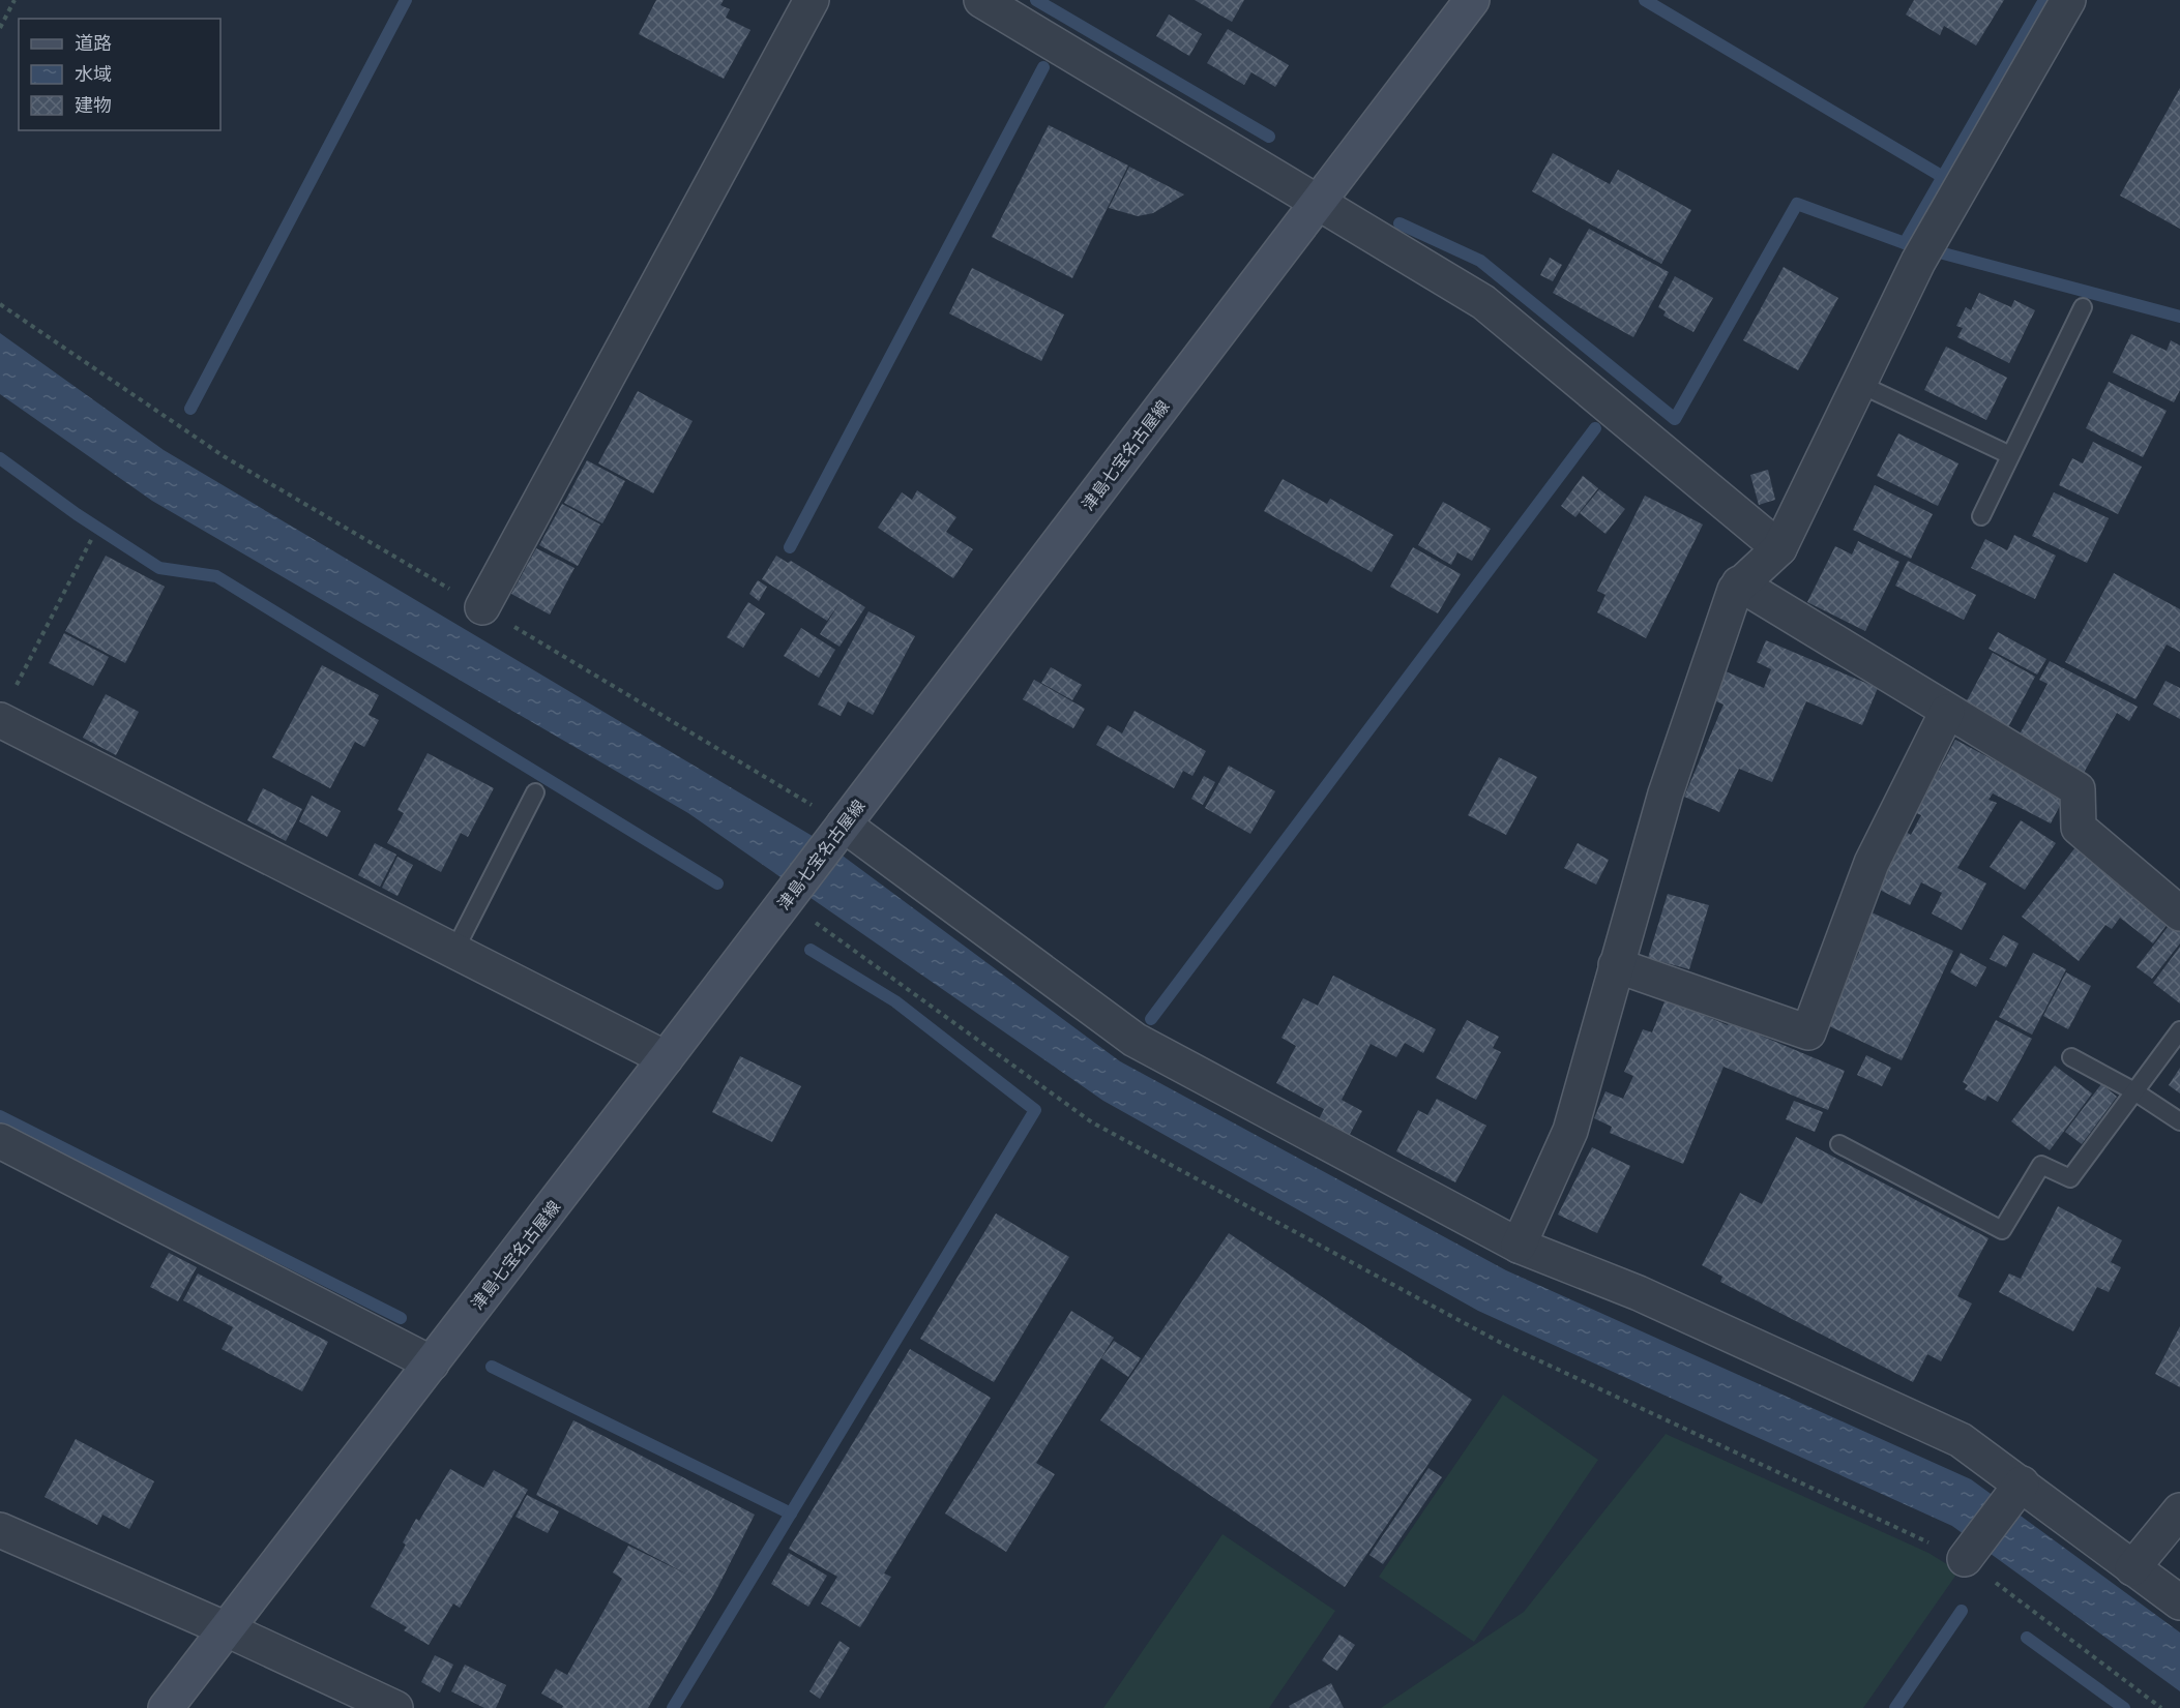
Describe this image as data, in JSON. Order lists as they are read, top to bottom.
{
  "streets": {
    "main road": ["津島七宝名古屋線"]
  },
  "legend": ["道路", "水域", "建物"]
}
